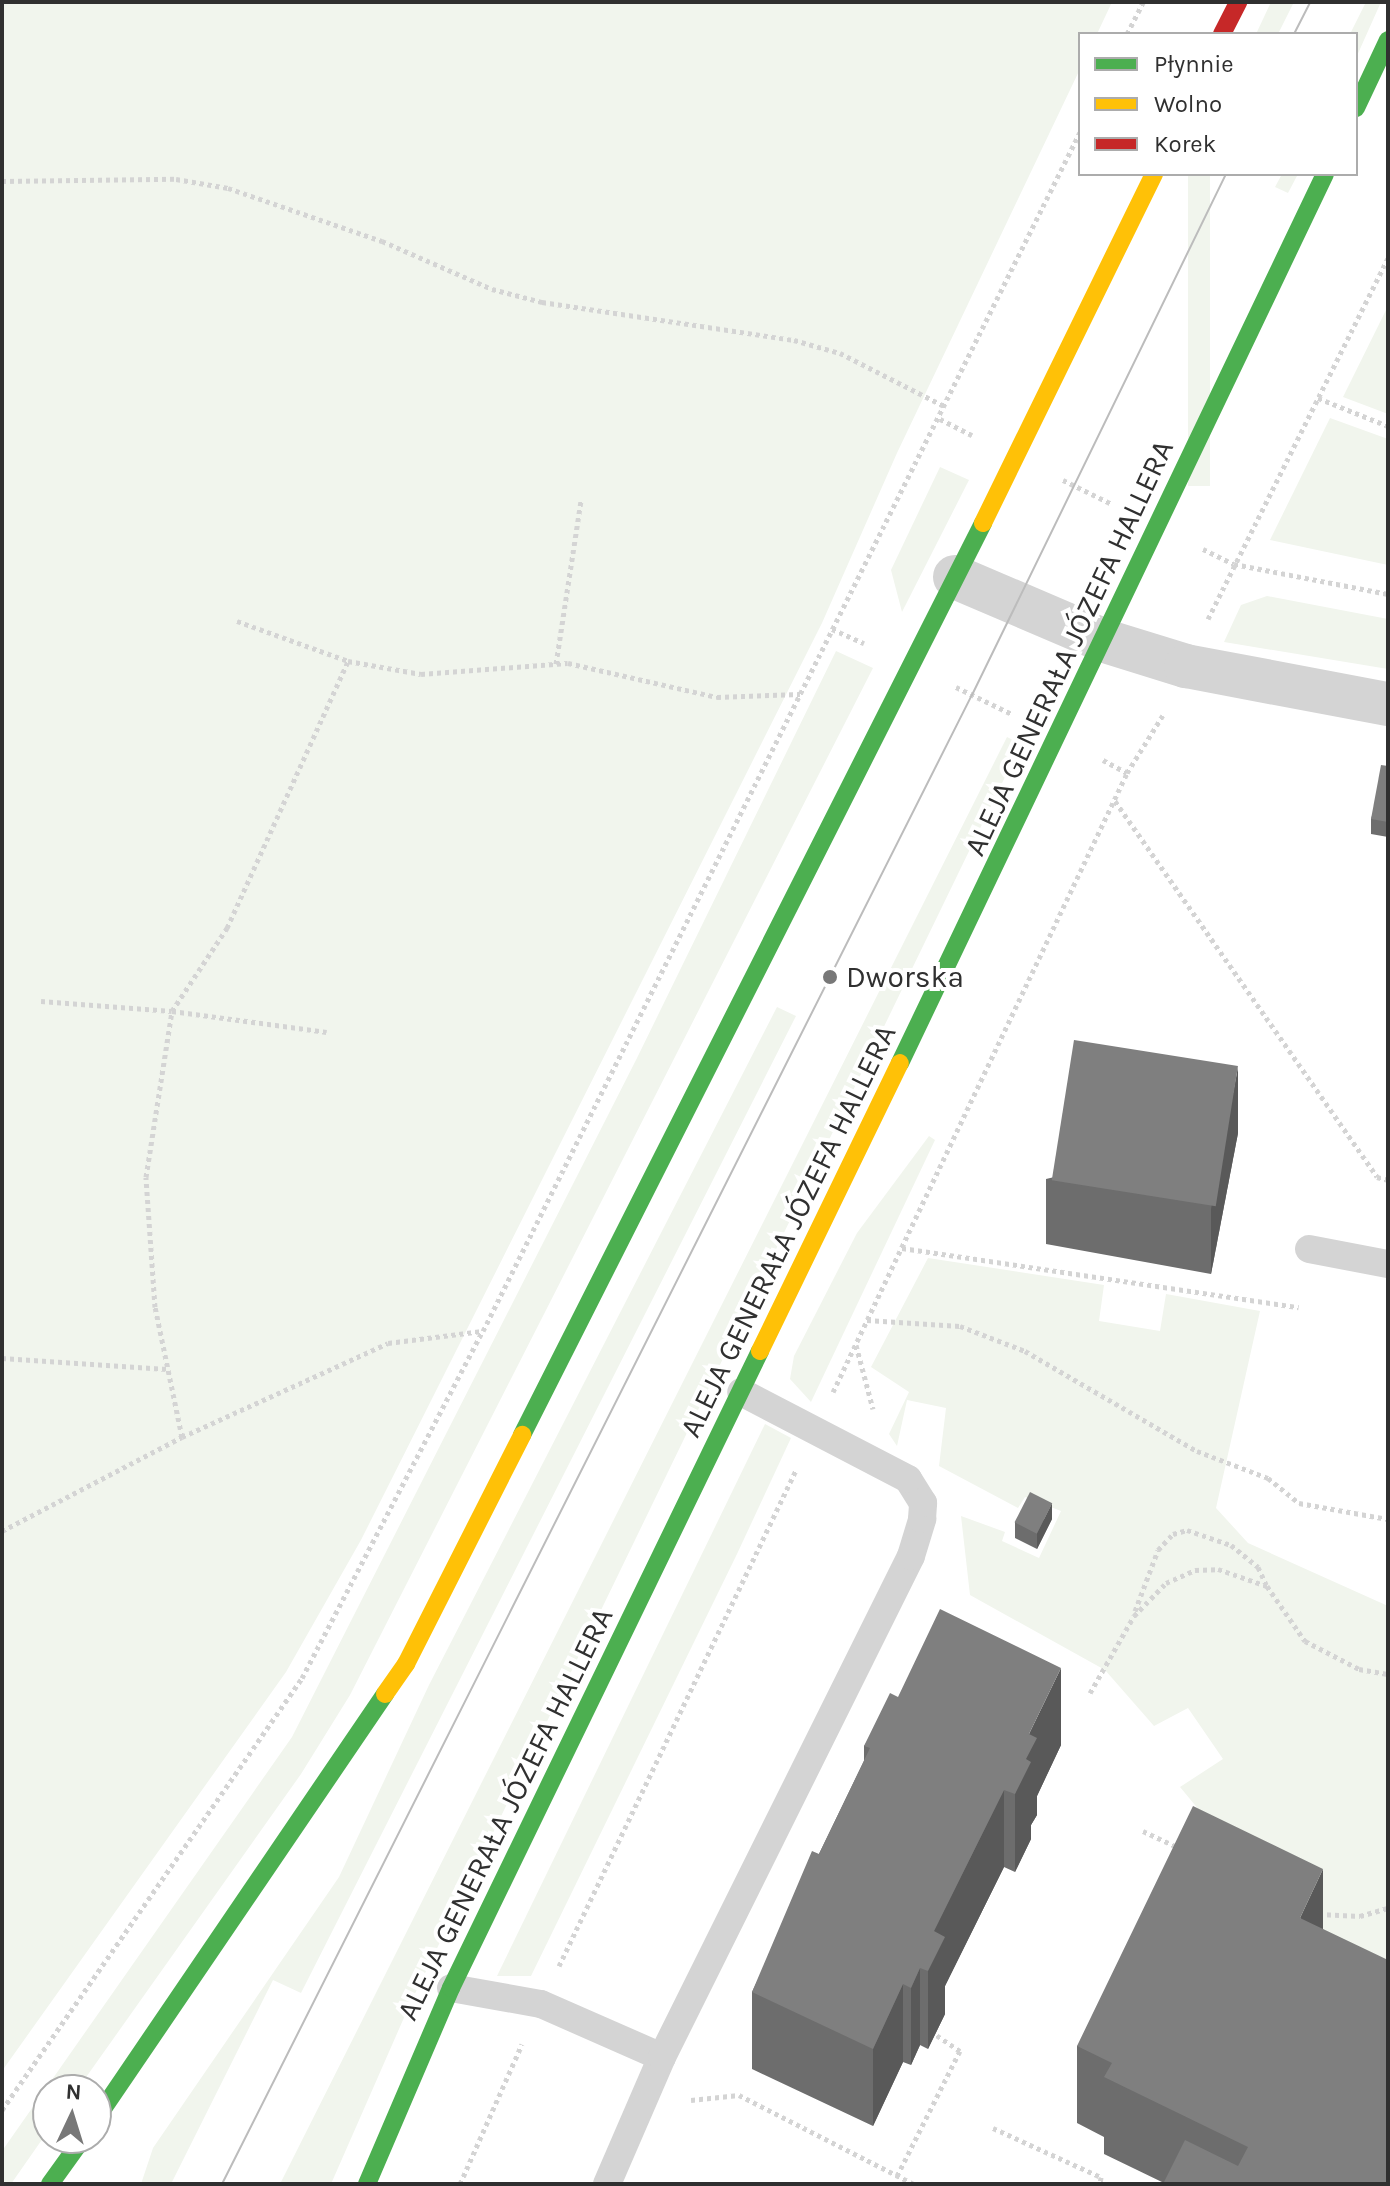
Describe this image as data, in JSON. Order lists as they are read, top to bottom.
{
  "streets": {
    "street": ["ALEJA GENERAŁA JÓZEFA HALLERA"]
  },
  "places": ["Dworska"],
  "legend": ["Płynnie", "Wolno", "Korek"],
  "north": "top"
}
